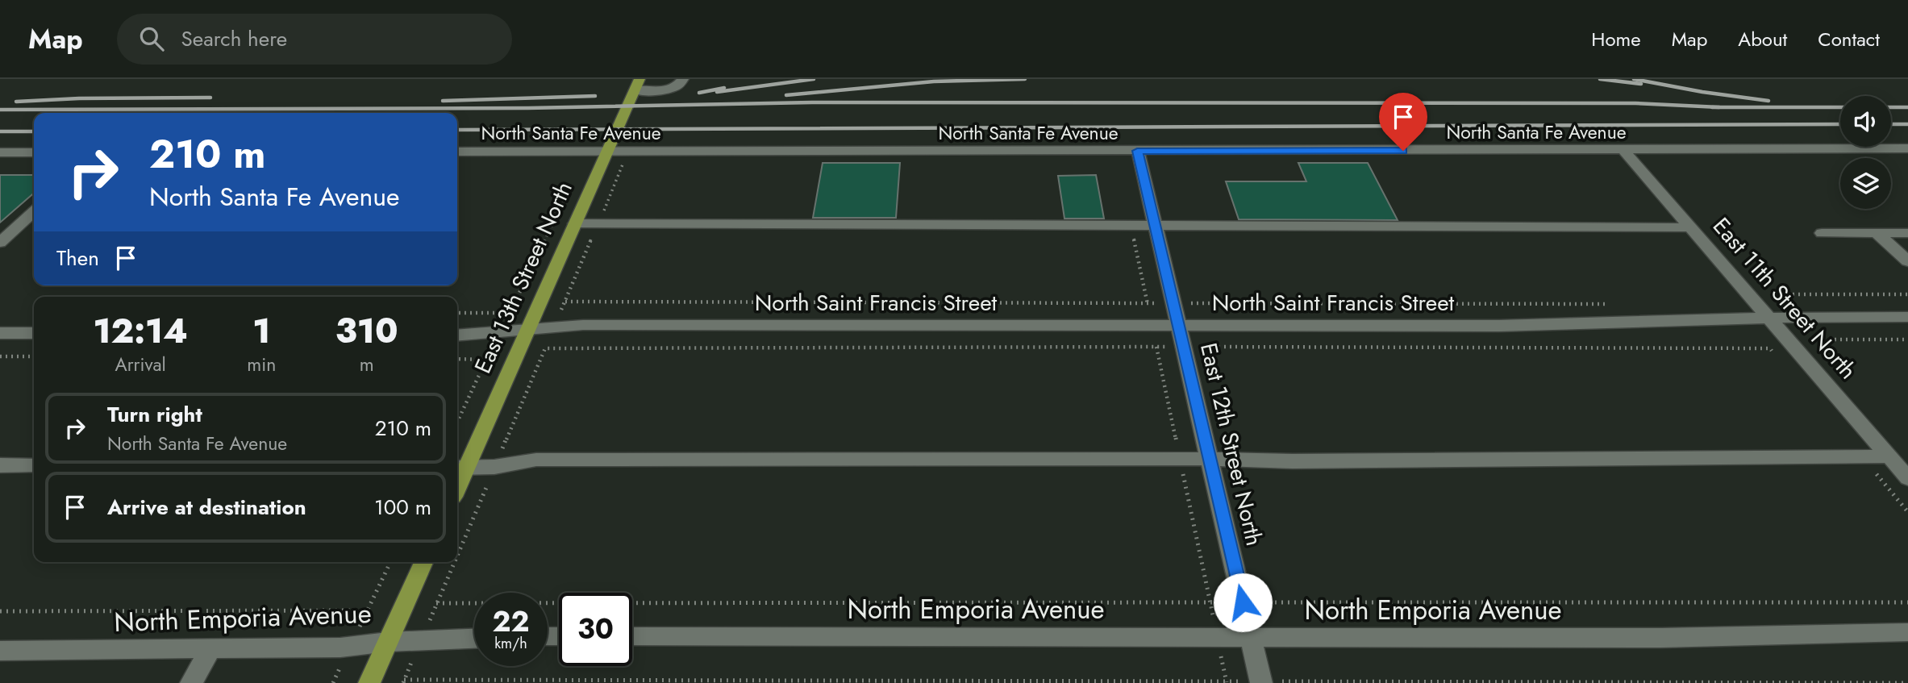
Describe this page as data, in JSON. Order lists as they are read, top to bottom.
{
  "streets": {
    "main road": ["East 13th Street North"],
    "street": [
      "North Santa Fe Avenue",
      "East 11th Street North",
      "North Saint Francis Street",
      "East 12th Street North",
      "North Emporia Avenue"
    ]
  },
  "crossings": [
    ["North Santa Fe Avenue", "East 13th Street North"],
    ["North Santa Fe Avenue", "East 11th Street North"],
    ["North Santa Fe Avenue", "East 12th Street North"],
    ["East 13th Street North", "North Saint Francis Street"],
    ["East 11th Street North", "North Saint Francis Street"],
    ["North Saint Francis Street", "East 12th Street North"],
    ["East 12th Street North", "North Emporia Avenue"]
  ],
  "page": {
    "header": "Map",
    "search": "Search here",
    "nav": [
      "Home",
      "Map",
      "About",
      "Contact"
    ],
    "turn": ["210 m", "North Santa Fe Avenue"],
    "then": "Then",
    "eta": [
      "12:14",
      "Arrival",
      "1",
      "min",
      "310",
      "m"
    ],
    "list": [
      {
        "name": "Turn right",
        "note": "North Santa Fe Avenue",
        "value": "210 m"
      },
      {
        "name": "Arrive at destination",
        "value": "100 m"
      }
    ],
    "speed": "22 km/h",
    "limit": "30"
  }
}
